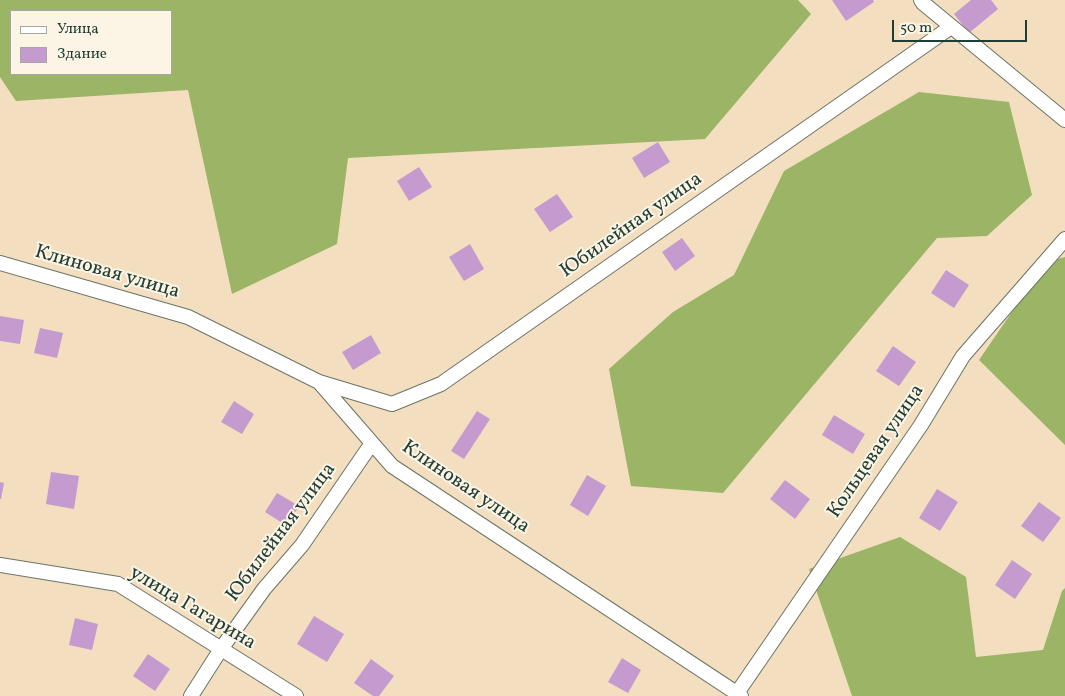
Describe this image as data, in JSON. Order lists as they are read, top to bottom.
{
  "streets": {
    "street": [
      "Юбилейная улица",
      "Клиновая улица",
      "Кольцевая улица",
      "улица Гагарина"
    ]
  },
  "crossings": [
    ["Юбилейная улица", "Клиновая улица"],
    ["Юбилейная улица", "улица Гагарина"],
    ["Клиновая улица", "Кольцевая улица"]
  ],
  "legend": ["Улица", "Здание"],
  "scale_bar": "50 m"
}
